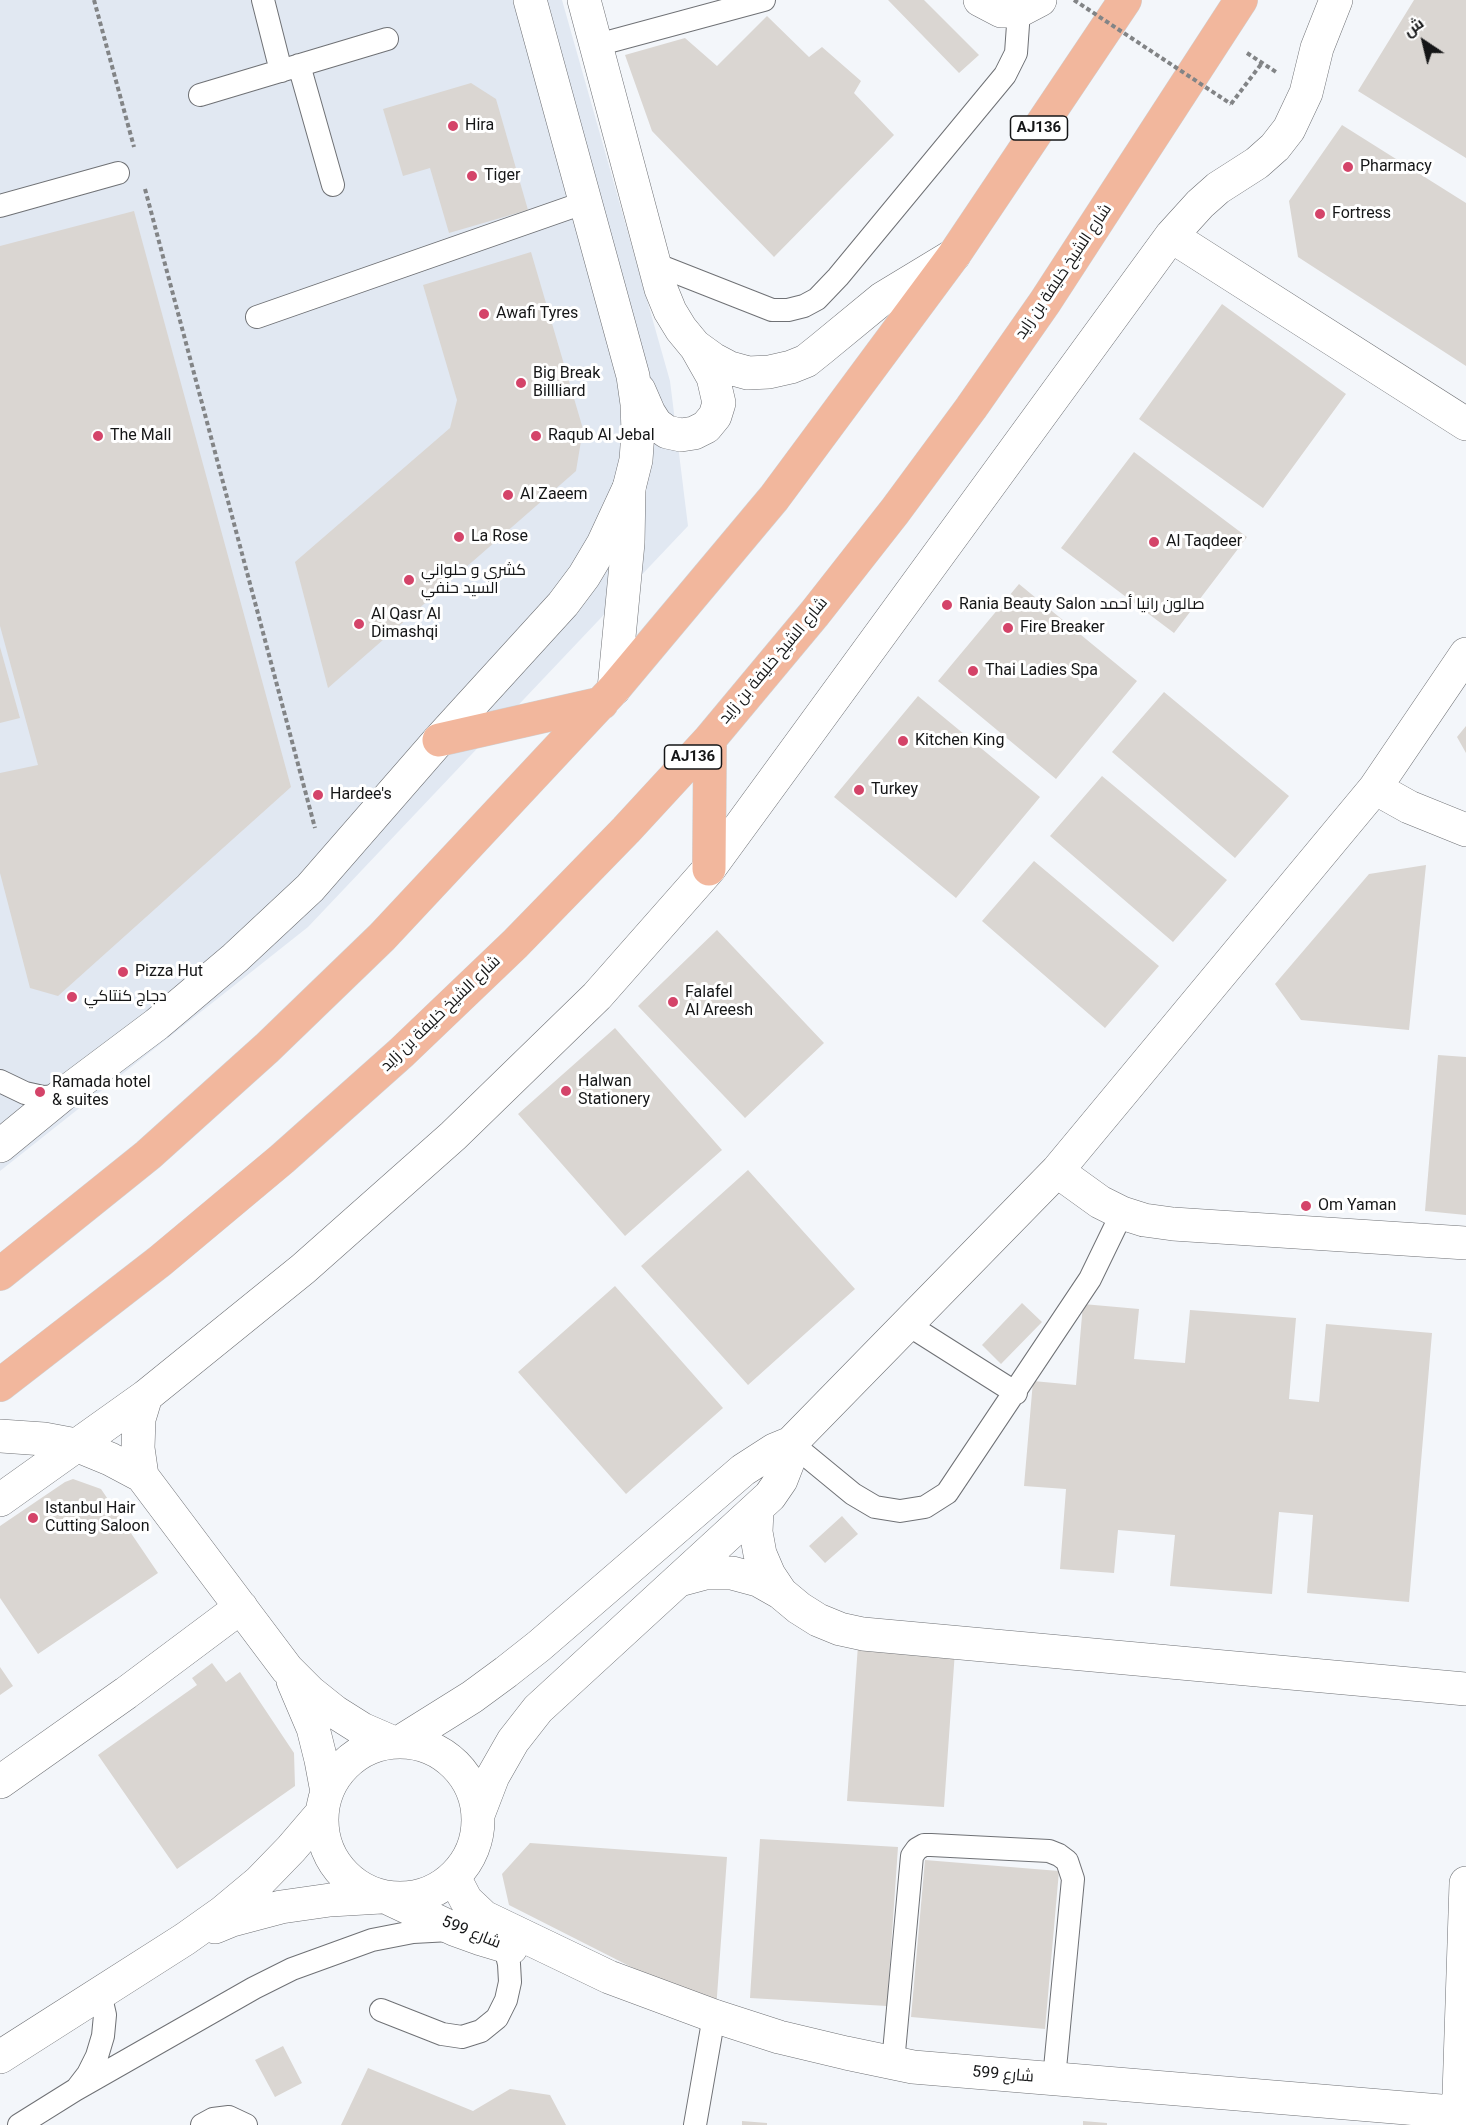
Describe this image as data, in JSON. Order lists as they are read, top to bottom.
{
  "streets": {
    "main road": ["AJ136", "شارع الشيخ خليفة بن زايد"],
    "street": ["شارع 599"]
  },
  "places": [
    "Hira",
    "Pharmacy",
    "Tiger",
    "Fortress",
    "Awafi Tyres",
    "Big Break Billliard",
    "The Mall",
    "Raqub Al Jebal",
    "Al Zaeem",
    "La Rose",
    "Al Taqdeer",
    "كشري و حلواني السيد حنفي",
    "Rania Beauty Salon صالون رانيا أحمد",
    "Al Qasr Al Dimashqi",
    "Fire Breaker",
    "Thai Ladies Spa",
    "Kitchen King",
    "Turkey",
    "Hardee's",
    "Pizza Hut",
    "دجاج كنتاكي",
    "Falafel Al Areesh",
    "Halwan Stationery",
    "Ramada hotel & suites",
    "Om Yaman",
    "Istanbul Hair Cutting Saloon"
  ],
  "north": "top left"
}
